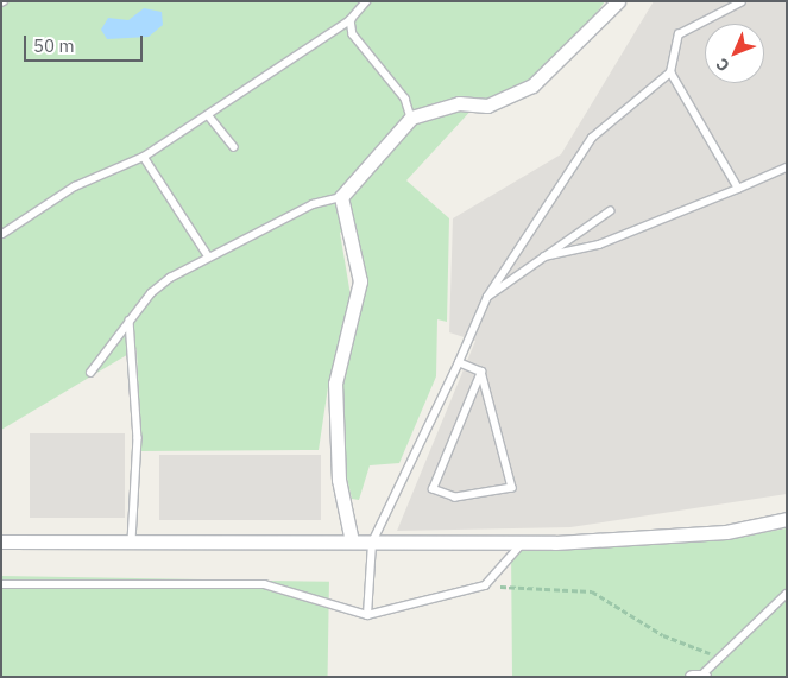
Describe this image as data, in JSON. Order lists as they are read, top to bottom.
{
  "scale_bar": "50 m",
  "north": "bottom left"
}
